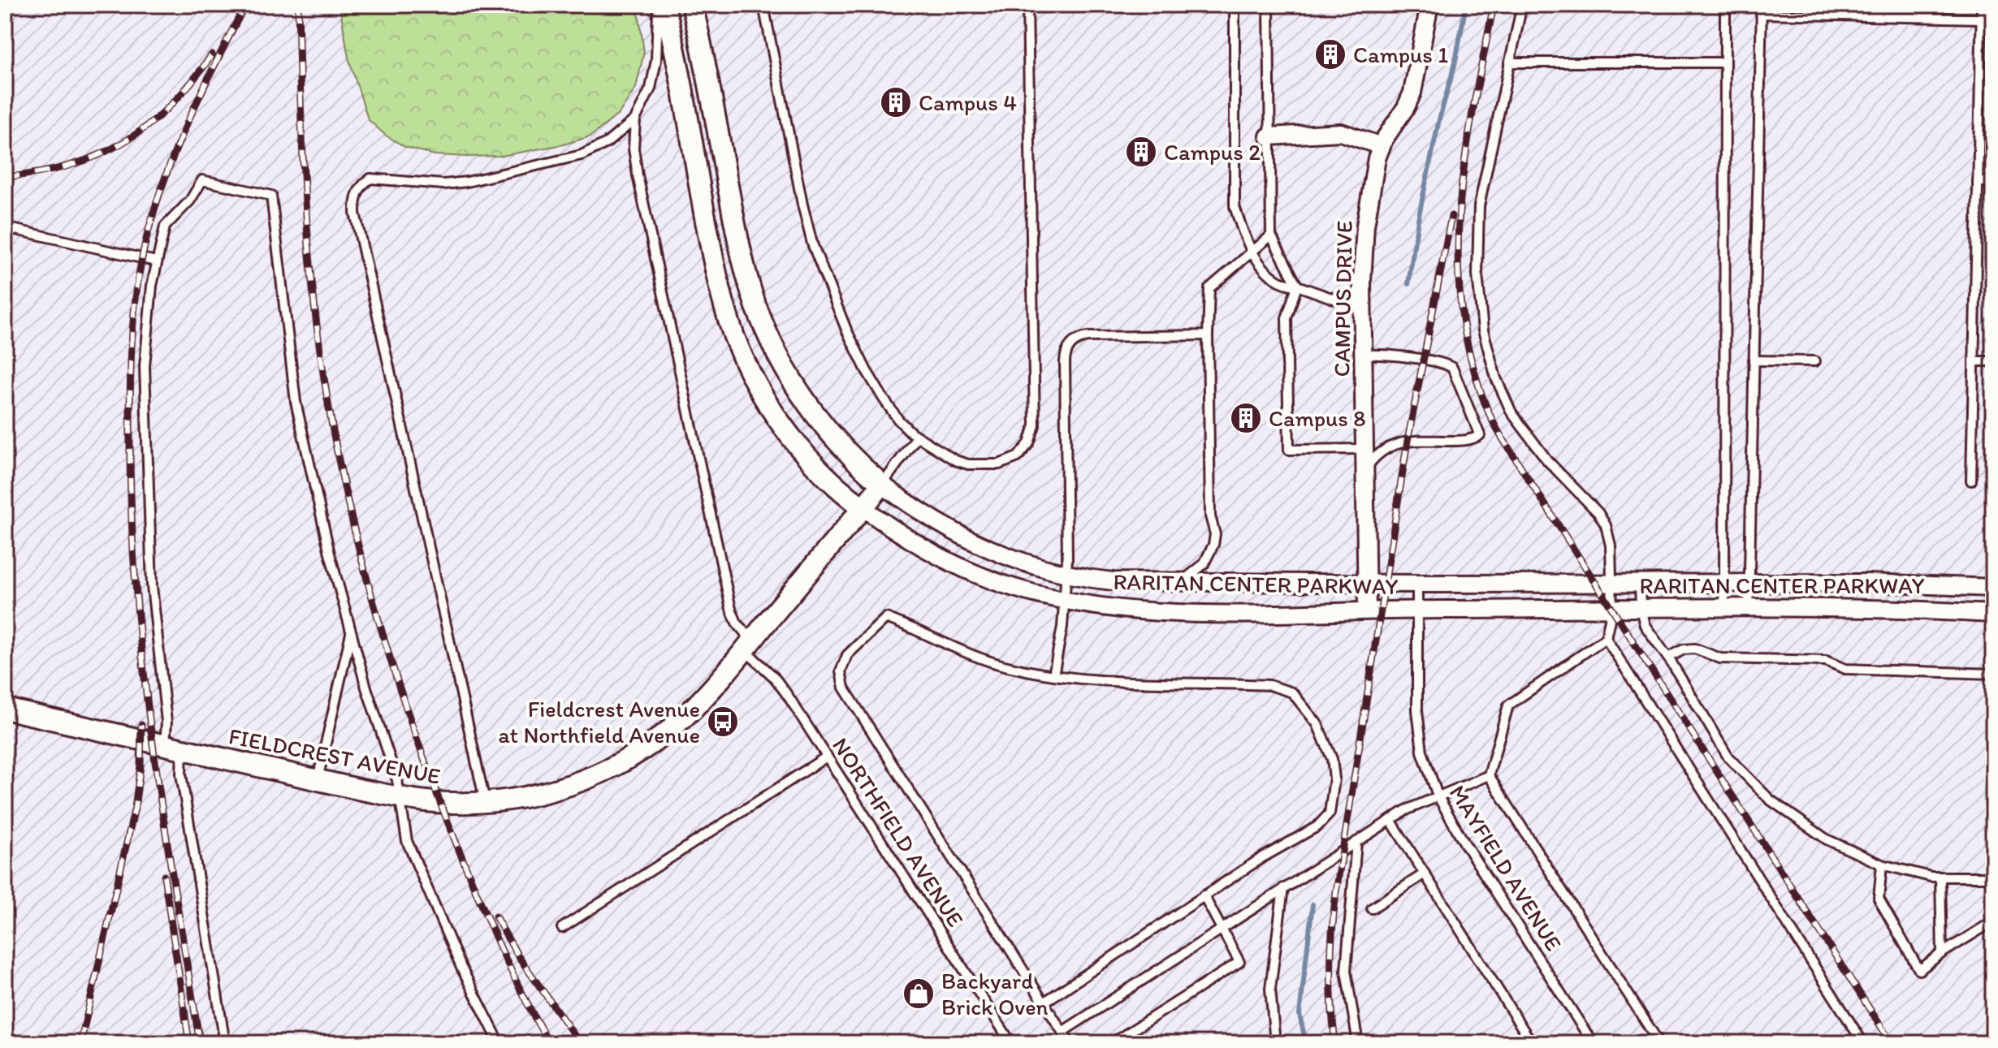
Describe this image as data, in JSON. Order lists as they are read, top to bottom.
{
  "streets": {
    "street": ["CAMPUS DRIVE", "RARITAN CENTER PARKWAY", "FIELDCREST AVENUE"],
    "lane": ["NORTHFIELD AVENUE", "MAYFIELD AVENUE"]
  },
  "crossings": [
    ["CAMPUS DRIVE", "RARITAN CENTER PARKWAY"],
    ["RARITAN CENTER PARKWAY", "FIELDCREST AVENUE"],
    ["RARITAN CENTER PARKWAY", "MAYFIELD AVENUE"],
    ["FIELDCREST AVENUE", "NORTHFIELD AVENUE"]
  ],
  "places": {
    "building": [
      "Campus 1",
      "Campus 4",
      "Campus 2",
      "Campus 8"
    ],
    "bus stop": ["Fieldcrest Avenue at Northfield Avenue"],
    "shop": ["Backyard Brick Oven"]
  }
}
